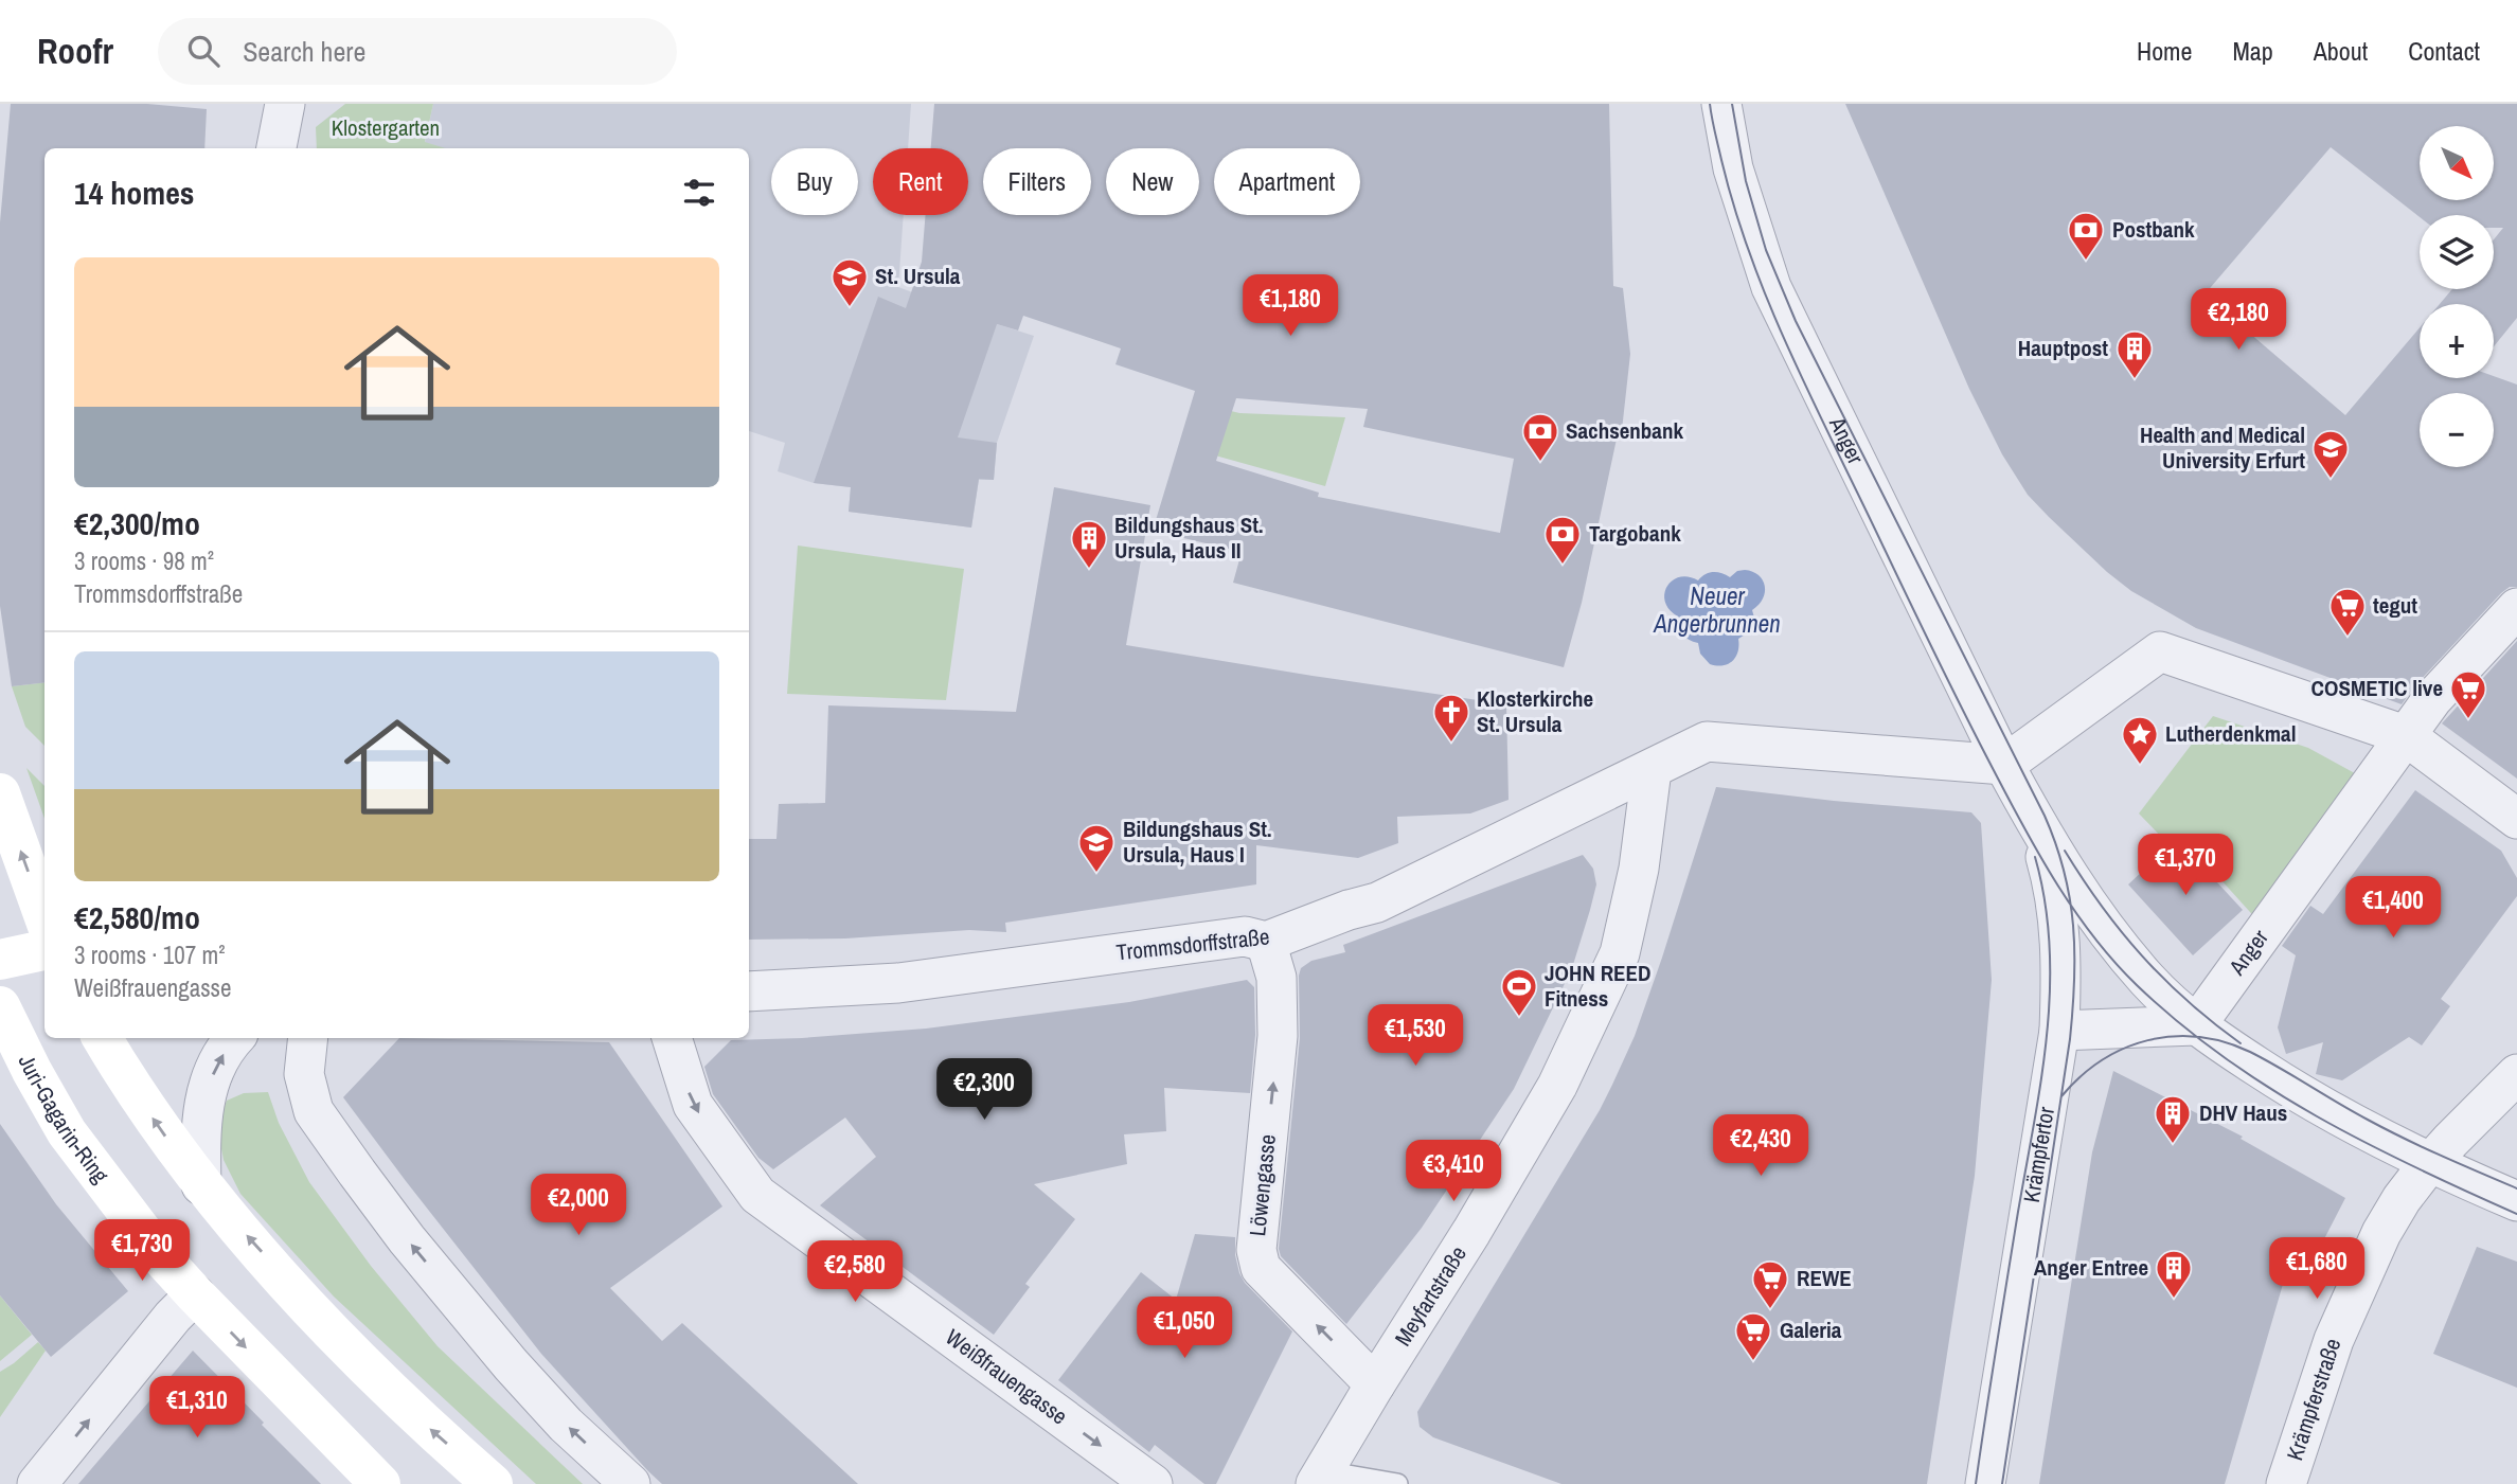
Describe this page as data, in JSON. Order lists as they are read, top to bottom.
{
  "streets": {
    "street": [
      "Anger",
      "Trommsdorffstraße",
      "Juri-Gagarin-Ring",
      "Krämpfertor",
      "Löwengasse",
      "Meyfartstraße",
      "Weißfrauengasse",
      "Krämpferstraße"
    ]
  },
  "crossings": [
    ["Anger", "Krämpfertor"],
    ["Anger", "Krämpferstraße"],
    ["Trommsdorffstraße", "Löwengasse"],
    ["Trommsdorffstraße", "Meyfartstraße"],
    ["Löwengasse", "Meyfartstraße"]
  ],
  "one_way": ["Löwengasse"],
  "water": ["Neuer Angerbrunnen"],
  "parks": ["Klostergarten"],
  "places": {
    "bank": ["Postbank", "Sachsenbank", "Targobank"],
    "school or university": ["St. Ursula", "Health and Medical University Erfurt", "Bildungshaus St. Ursula, Haus I"],
    "building": [
      "Hauptpost",
      "Bildungshaus St. Ursula, Haus II",
      "DHV Haus",
      "Anger Entree"
    ],
    "supermarket": [
      "tegut",
      "COSMETIC live",
      "REWE",
      "Galeria"
    ],
    "church": ["Klosterkirche St. Ursula"],
    "place": ["Lutherdenkmal"],
    "sports": ["JOHN REED Fitness"]
  },
  "north": "bottom right",
  "page": {
    "header": "Roofr",
    "search": "Search here",
    "nav": [
      "Home",
      "Map",
      "About",
      "Contact"
    ],
    "map_buttons": ["+", "−"],
    "chip": [
      "Buy",
      "Rent",
      "Filters",
      "New",
      "Apartment"
    ],
    "heading": "14 homes",
    "list": [
      {
        "name": "€2,300/mo",
        "note": "3 rooms · 98 m² · Trommsdorffstraße"
      },
      {
        "name": "€2,580/mo",
        "note": "3 rooms · 107 m² · Weißfrauengasse"
      }
    ],
    "price": [
      "€1,180",
      "€2,180",
      "€1,370",
      "€1,400",
      "€1,530",
      "€2,300",
      "€2,430",
      "€3,410",
      "€2,000",
      "€1,730",
      "€1,680",
      "€2,580",
      "€1,050",
      "€1,310"
    ]
  }
}
